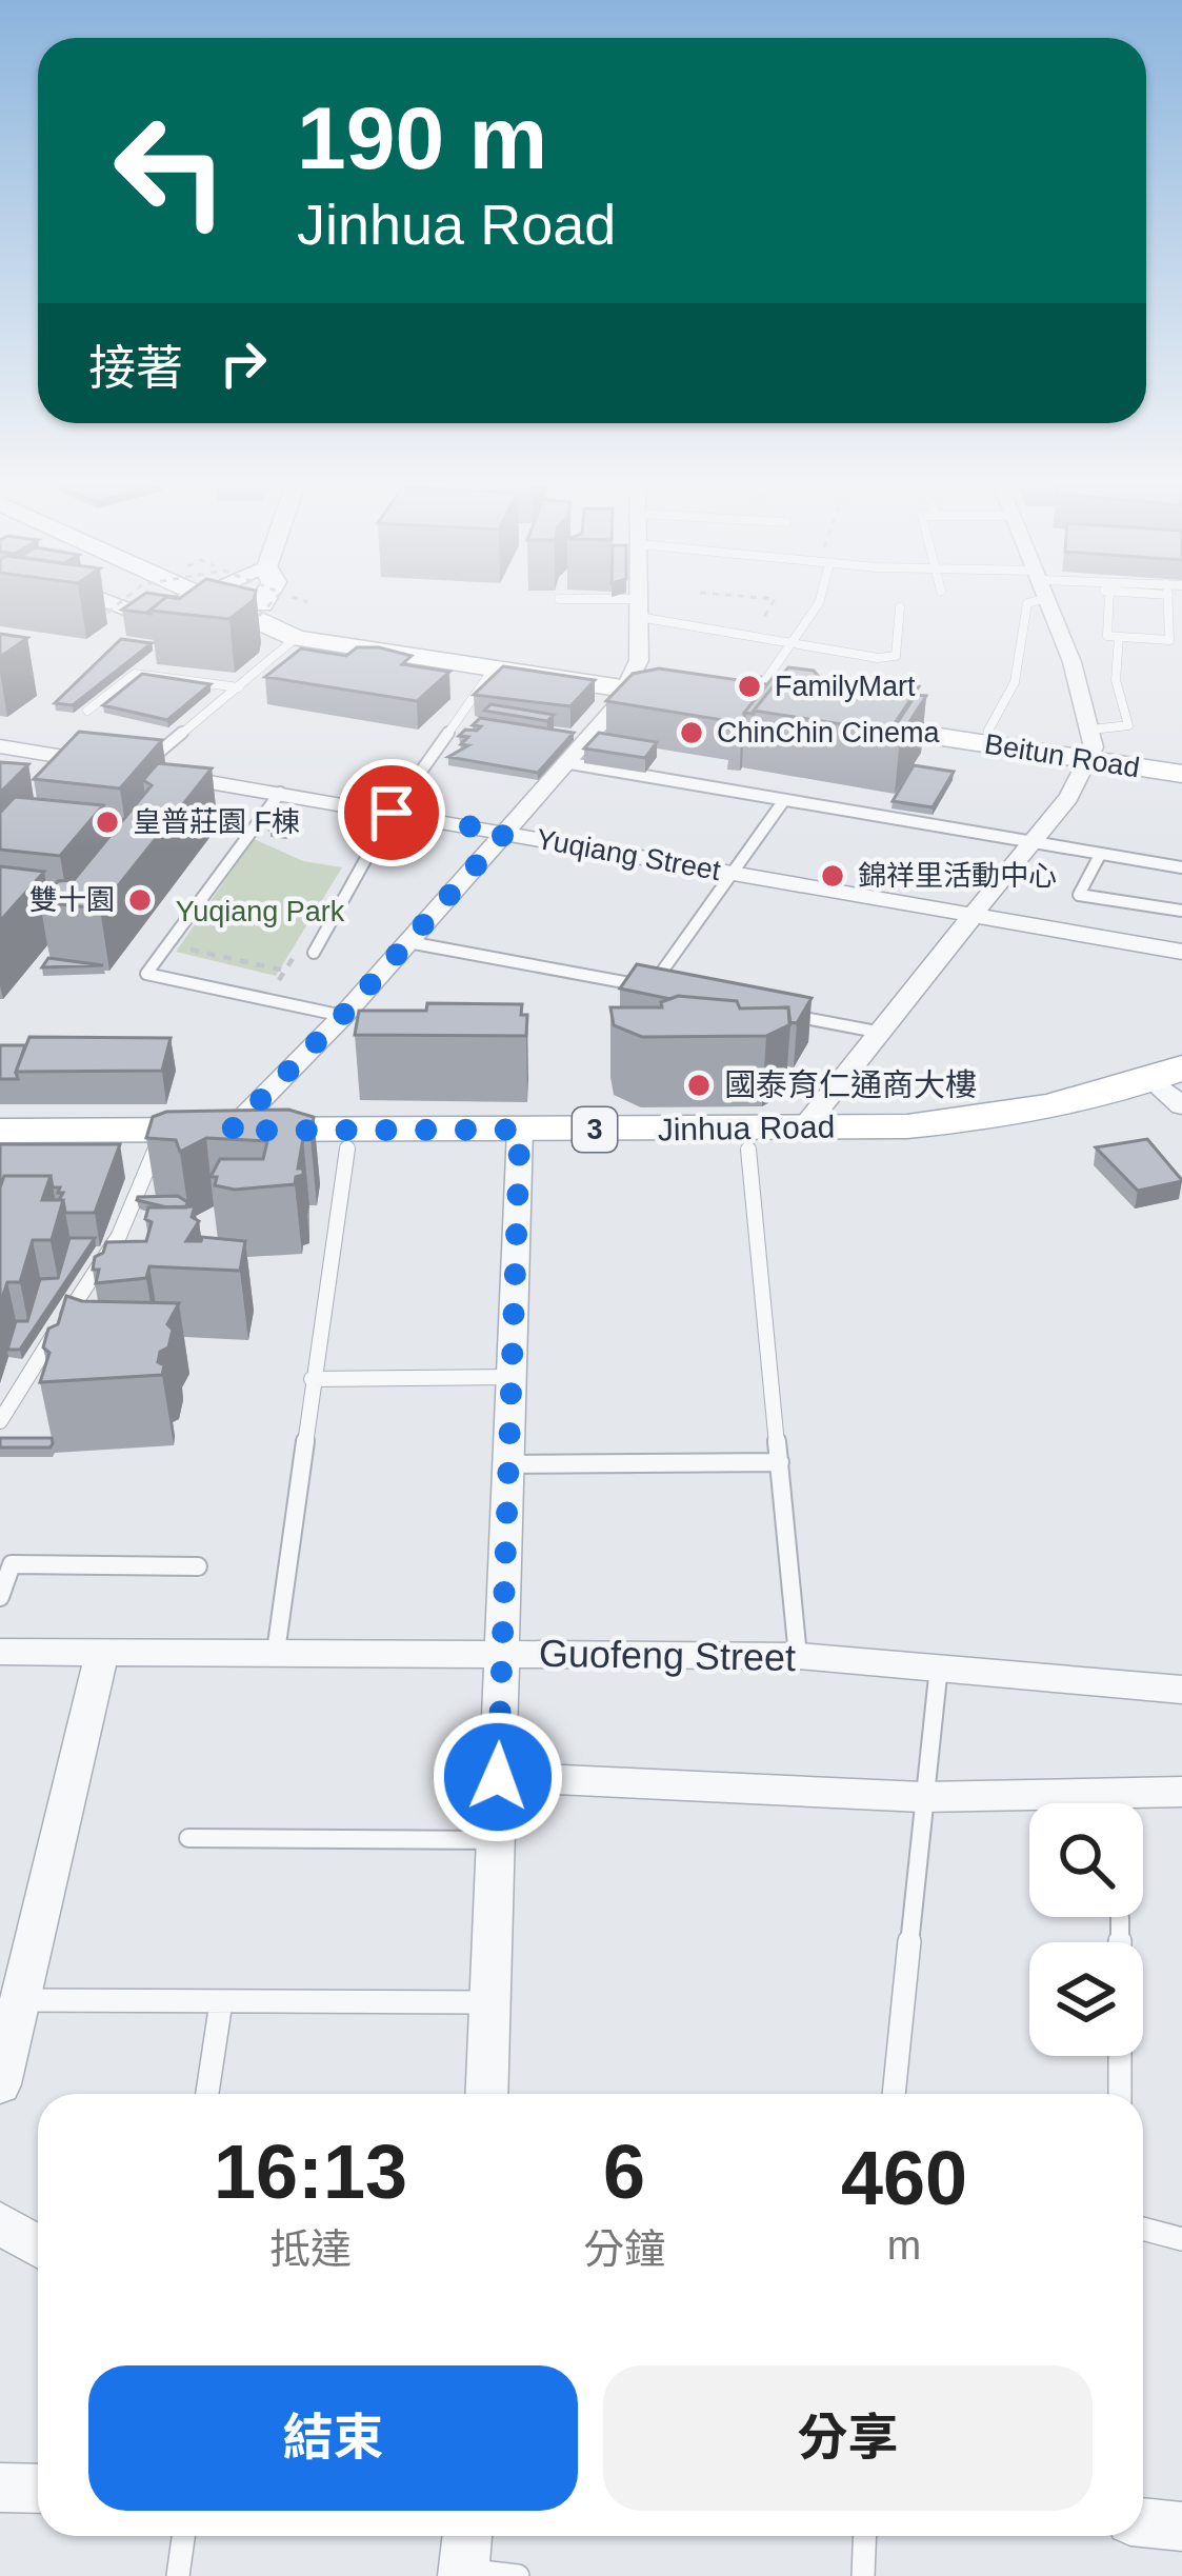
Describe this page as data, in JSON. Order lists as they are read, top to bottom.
{
  "streets": {
    "main road": ["Beitun Road", "Jinhua Road", "3"],
    "street": ["Yuqiang Street", "Guofeng Street"]
  },
  "parks": ["Yuqiang Park"],
  "places": [
    "FamilyMart",
    "ChinChin Cinema",
    "皇普莊園 F棟",
    "錦祥里活動中心",
    "雙十園",
    "國泰育仁通商大樓"
  ],
  "page": {
    "turn": ["190 m", "Jinhua Road"],
    "then": "接著",
    "eta": [
      "16:13",
      "抵達",
      "6",
      "分鐘",
      "460",
      "m"
    ],
    "buttons": ["結束", "分享"]
  }
}
